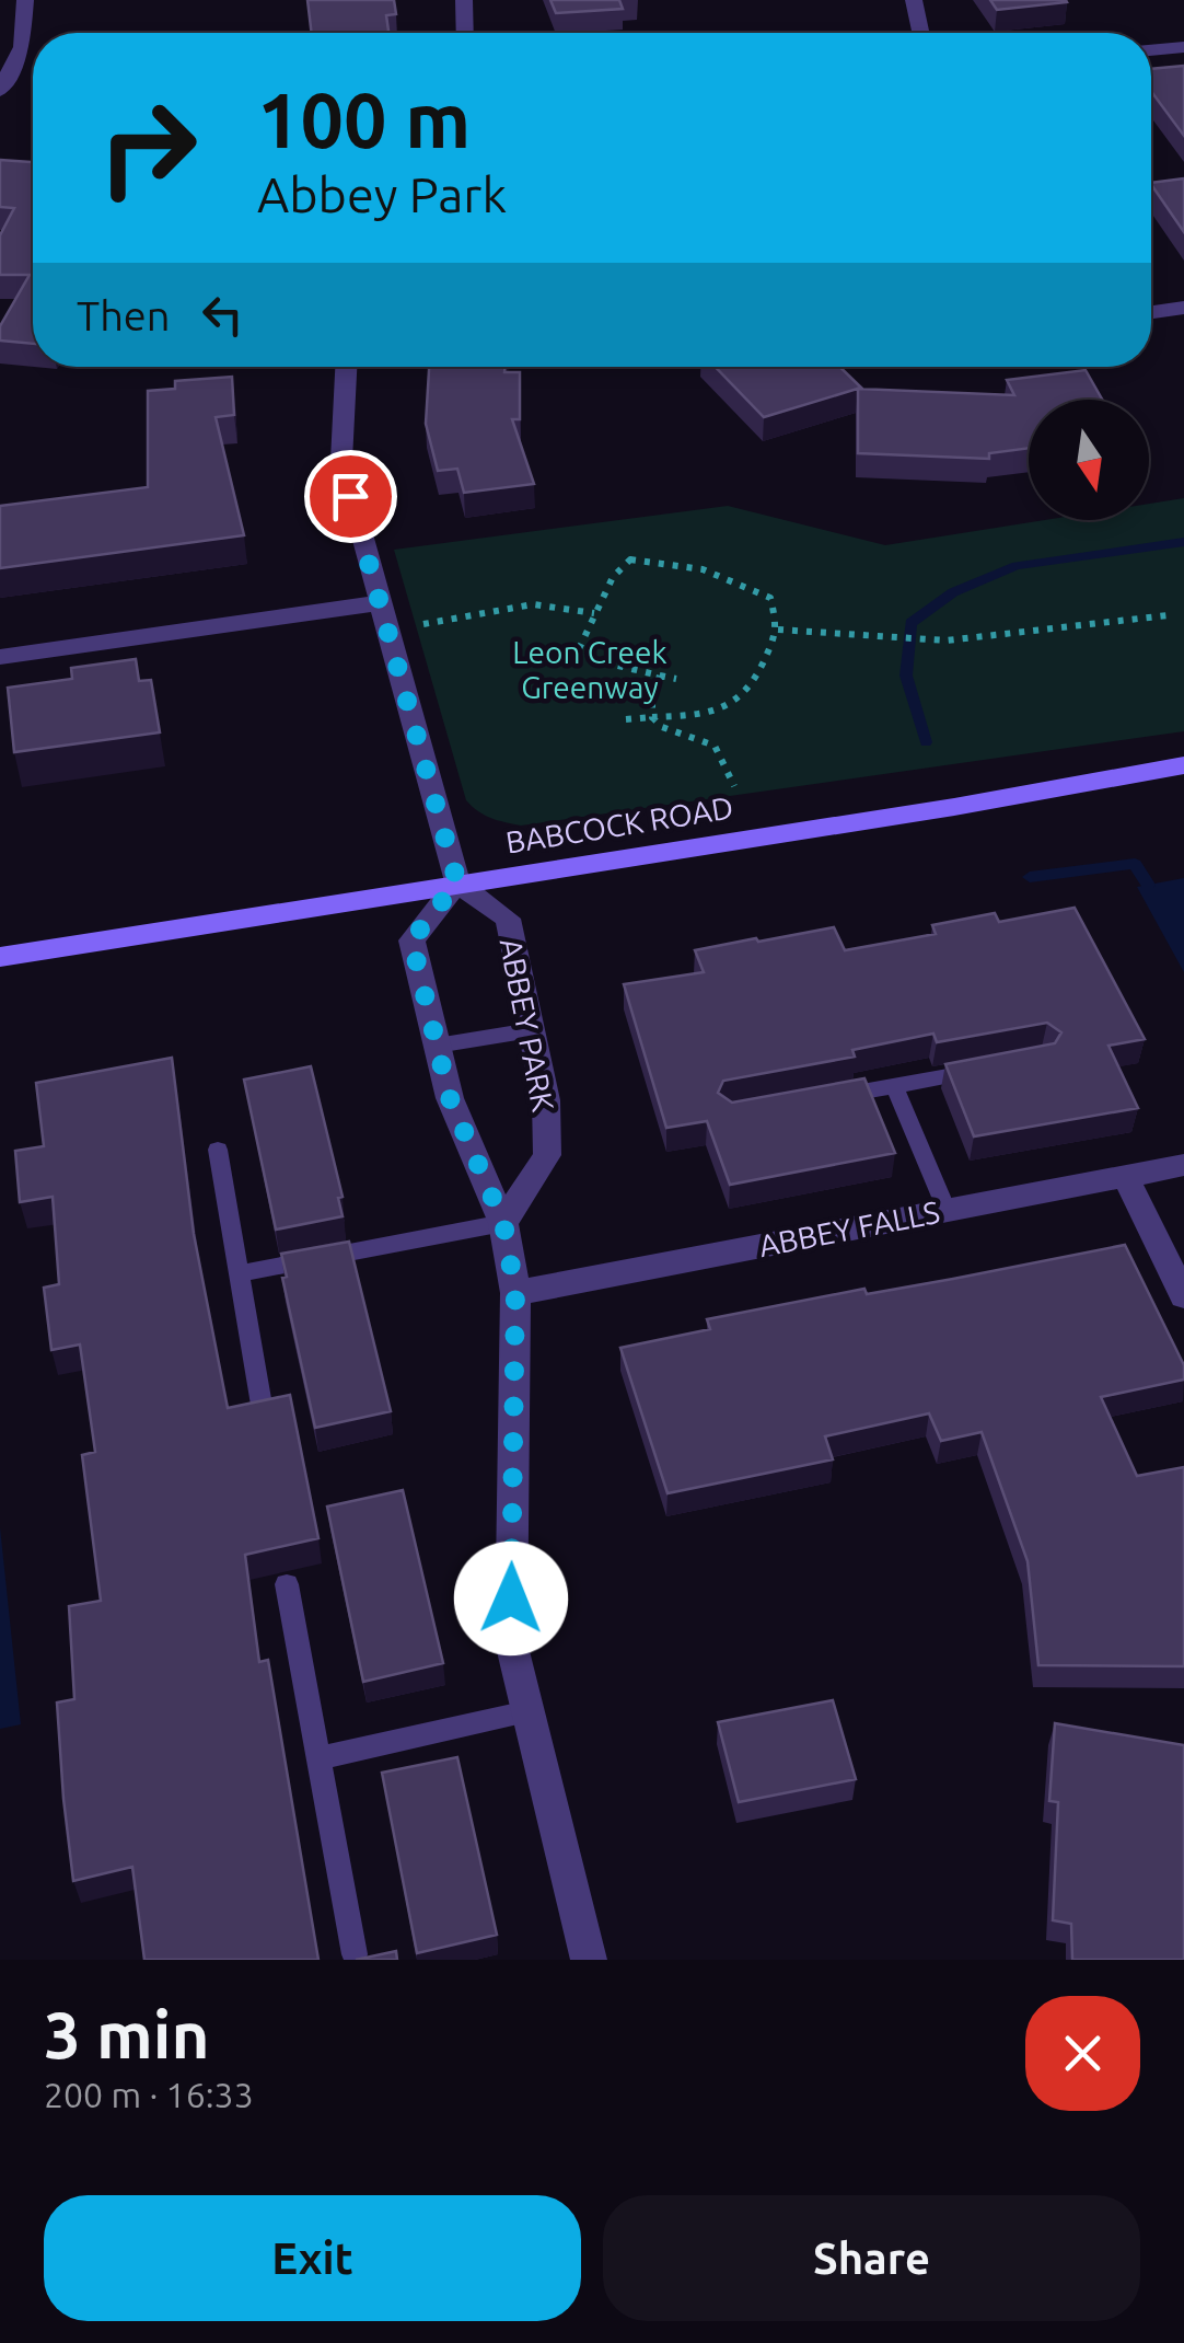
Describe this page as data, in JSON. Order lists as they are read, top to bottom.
{
  "streets": {
    "main road": ["BABCOCK ROAD"],
    "street": ["ABBEY PARK", "ABBEY FALLS"]
  },
  "crossings": [
    ["BABCOCK ROAD", "ABBEY PARK"]
  ],
  "parks": ["Leon Creek Greenway"],
  "north": "bottom",
  "page": {
    "turn": ["100 m", "Abbey Park"],
    "then": "Then",
    "heading": ["3 min", "200 m · 16:33"],
    "buttons": ["Exit", "Share"]
  }
}
